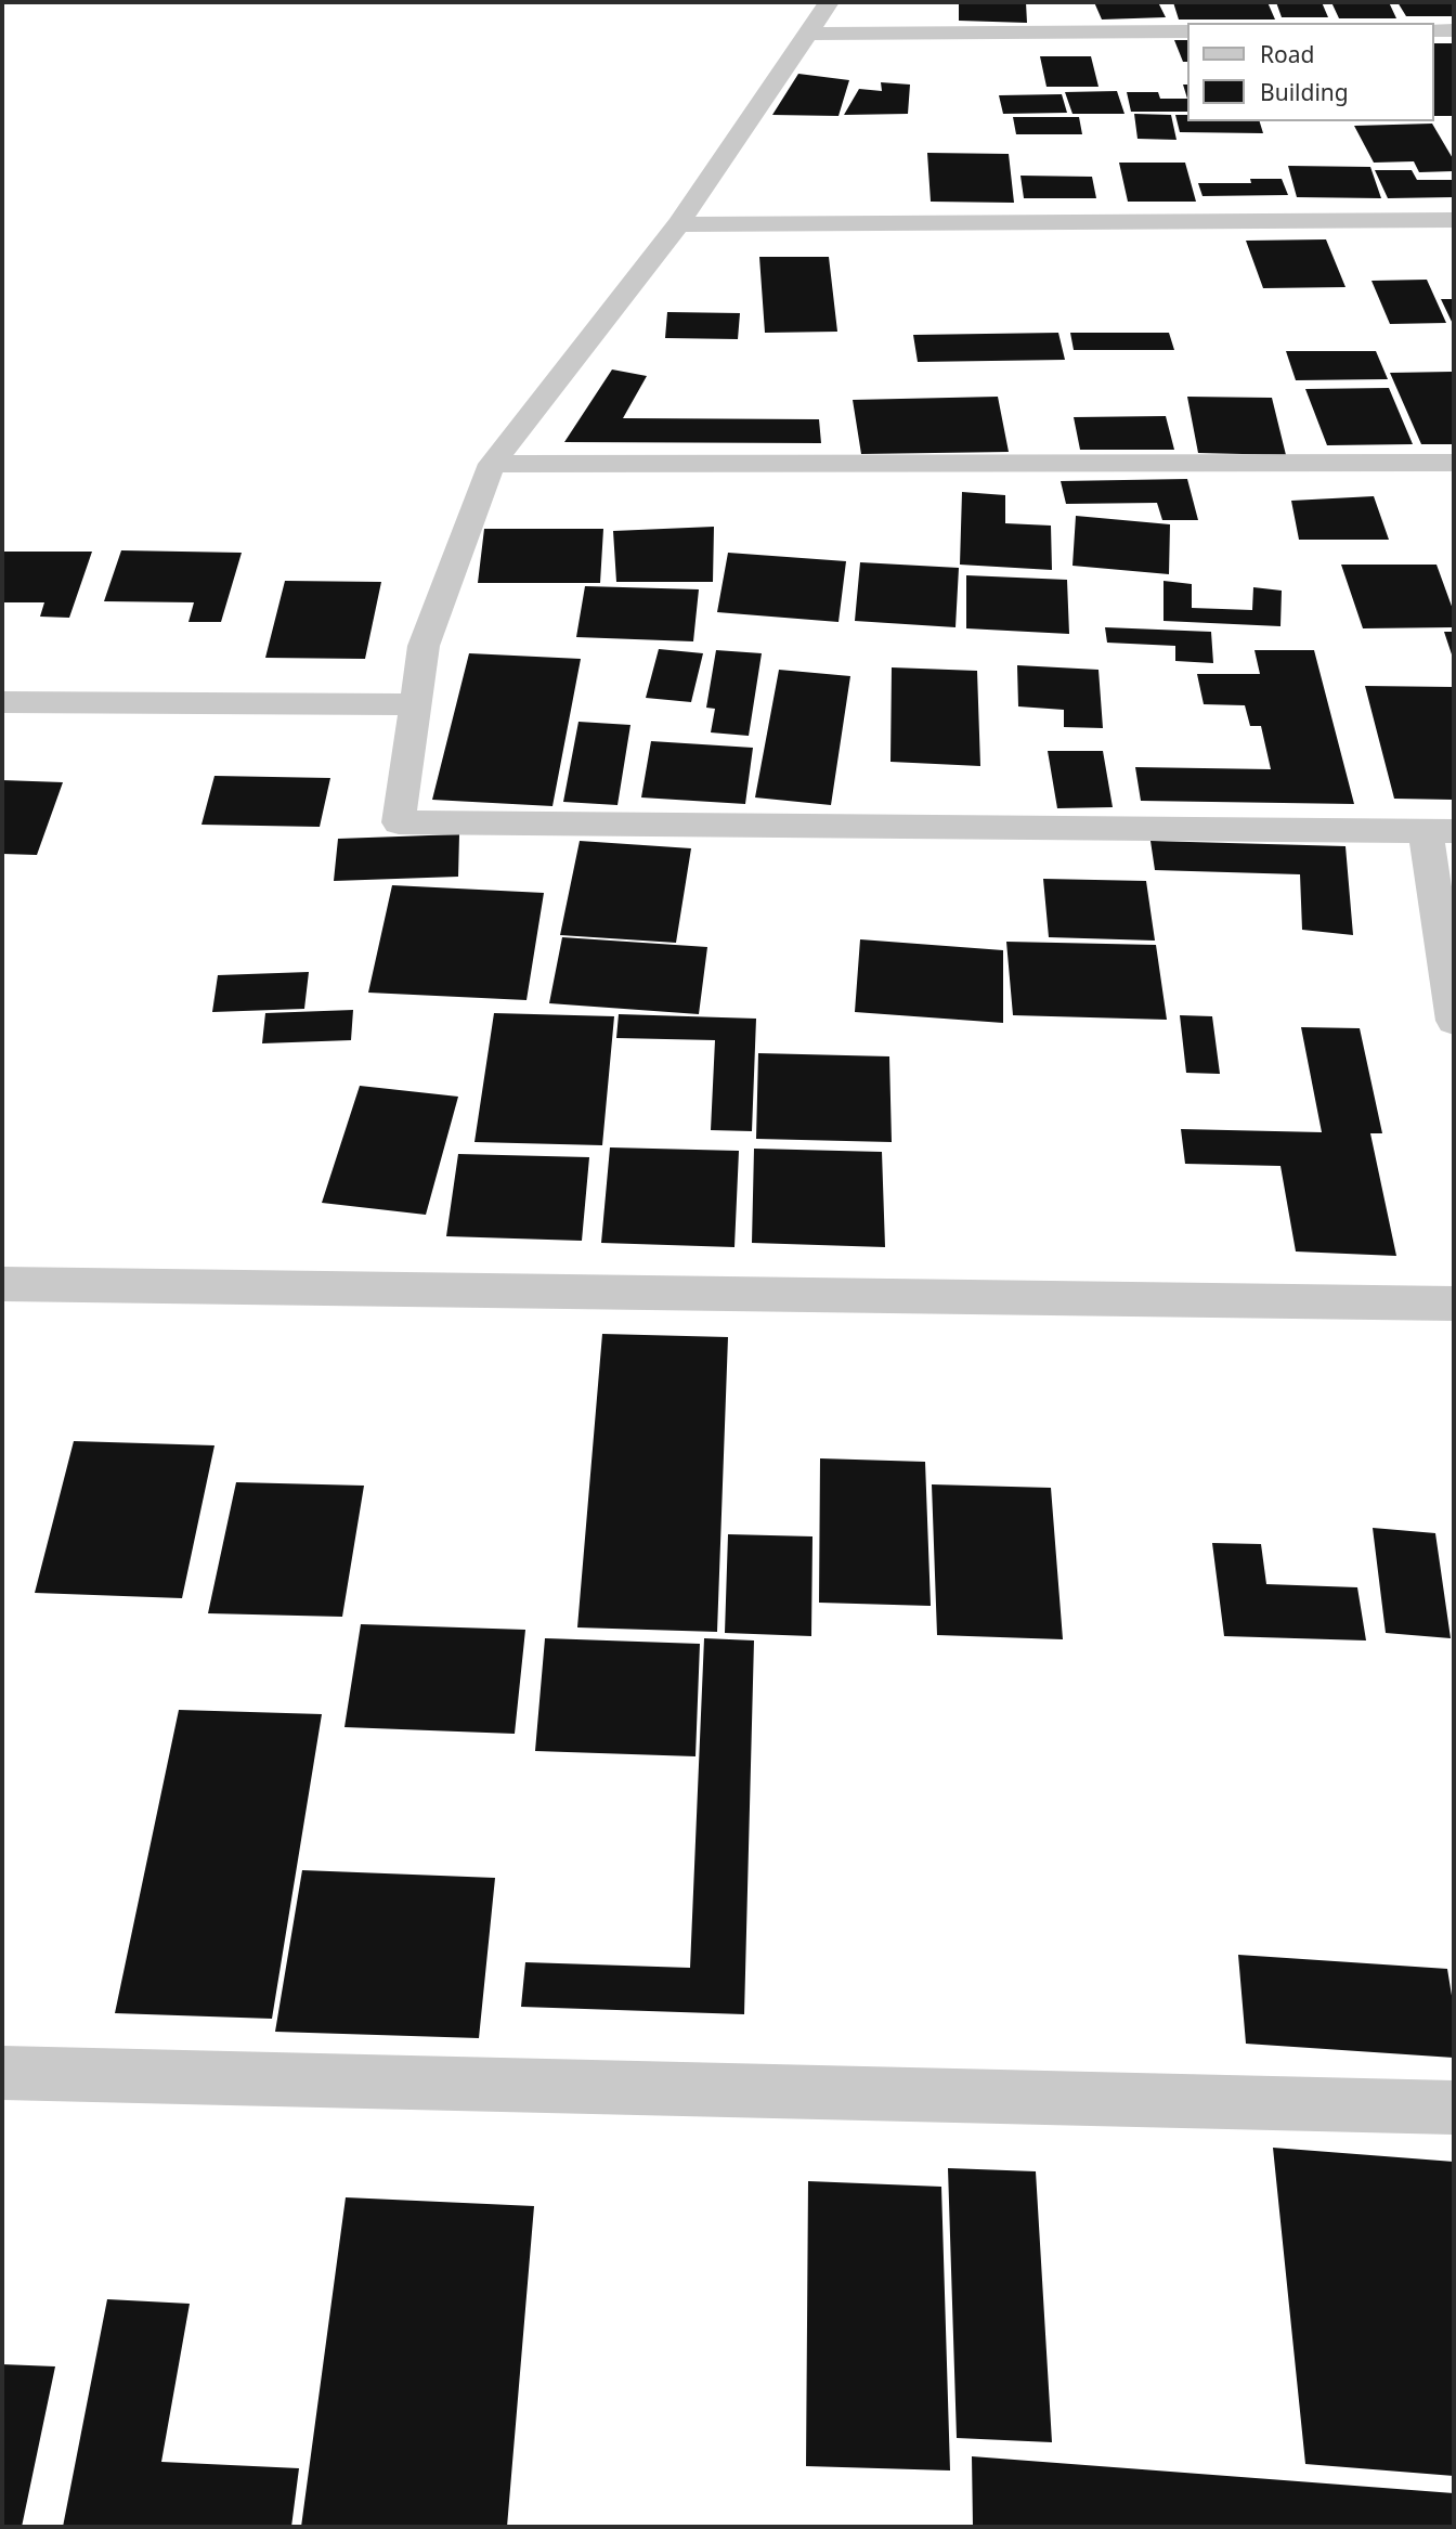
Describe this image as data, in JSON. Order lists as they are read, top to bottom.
{
  "legend": ["Road", "Building"]
}
